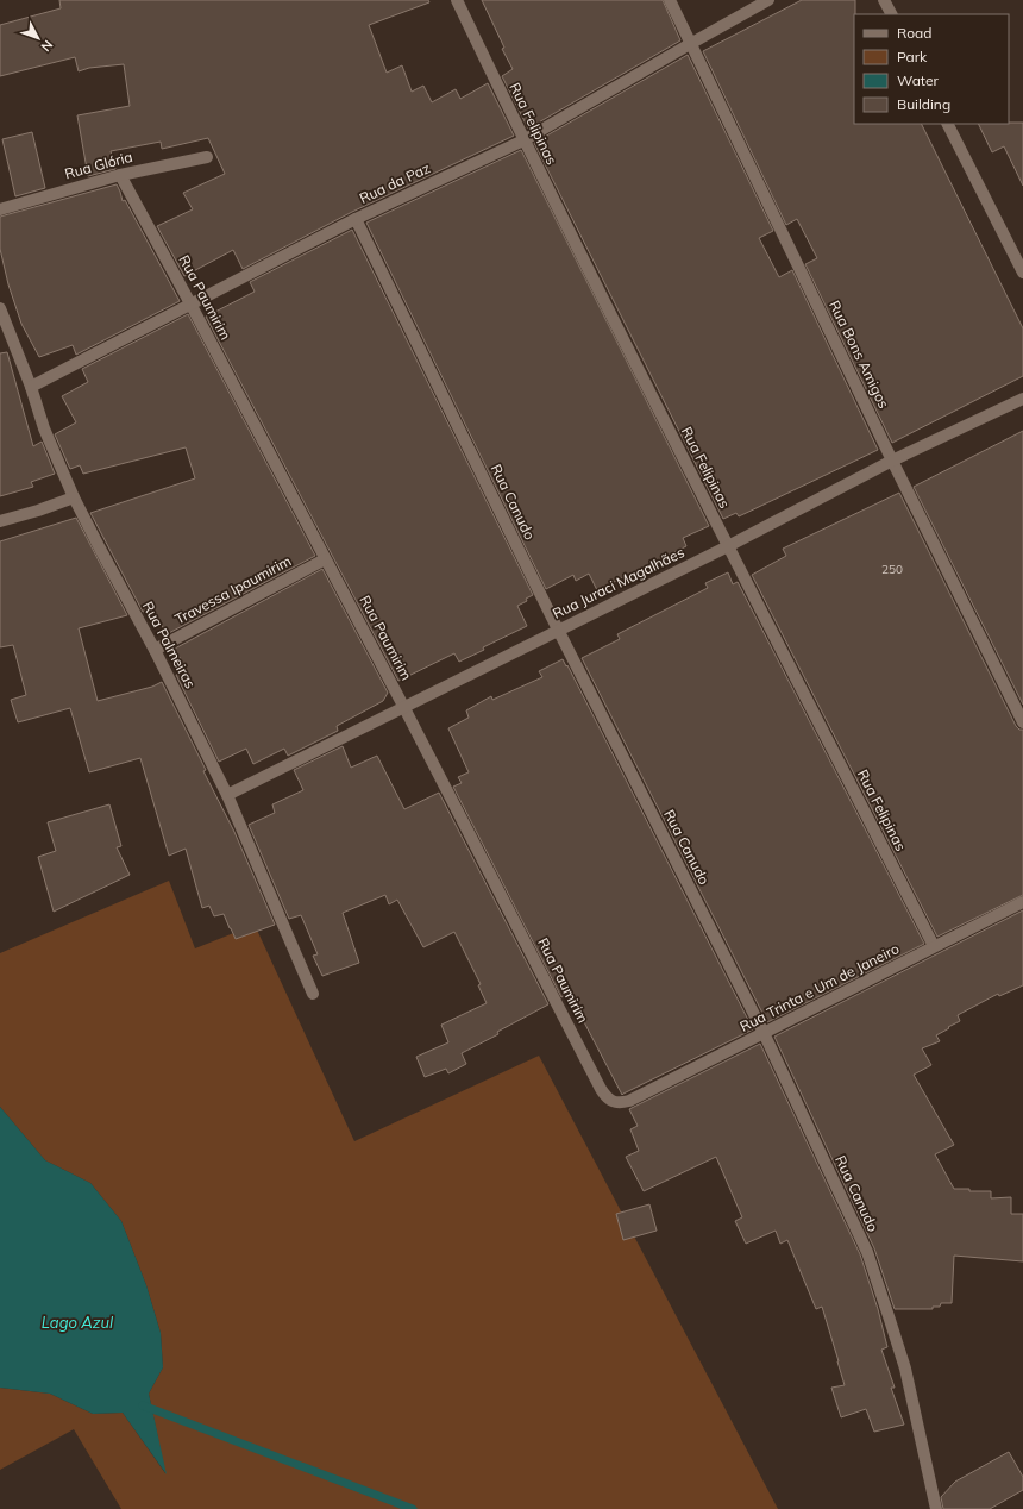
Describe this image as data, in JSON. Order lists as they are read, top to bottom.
{
  "streets": {
    "street": [
      "Rua Felipinas",
      "Rua Glória",
      "Rua da Paz",
      "Rua Paumirim",
      "Rua Bons Amigos",
      "Rua Canudo",
      "Rua Juraci Magalhães",
      "Travessa Ipaumirim",
      "Rua Palmeiras",
      "Rua Trinta e Um de Janeiro"
    ]
  },
  "crossings": [
    ["Rua Felipinas", "Rua da Paz"],
    ["Rua Felipinas", "Rua Juraci Magalhães"],
    ["Rua Felipinas", "Rua Trinta e Um de Janeiro"],
    ["Rua Glória", "Rua Paumirim"],
    ["Rua da Paz", "Rua Paumirim"],
    ["Rua da Paz", "Rua Bons Amigos"],
    ["Rua da Paz", "Rua Canudo"],
    ["Rua da Paz", "Rua Palmeiras"],
    ["Rua Paumirim", "Rua Juraci Magalhães"],
    ["Rua Paumirim", "Travessa Ipaumirim"],
    ["Rua Paumirim", "Rua Trinta e Um de Janeiro"],
    ["Rua Bons Amigos", "Rua Juraci Magalhães"],
    ["Rua Canudo", "Rua Juraci Magalhães"],
    ["Rua Canudo", "Rua Trinta e Um de Janeiro"],
    ["Rua Juraci Magalhães", "Rua Palmeiras"],
    ["Travessa Ipaumirim", "Rua Palmeiras"]
  ],
  "water": ["Lago Azul"],
  "house_numbers": ["250"],
  "legend": [
    "Road",
    "Park",
    "Water",
    "Building"
  ],
  "north": "bottom right"
}
